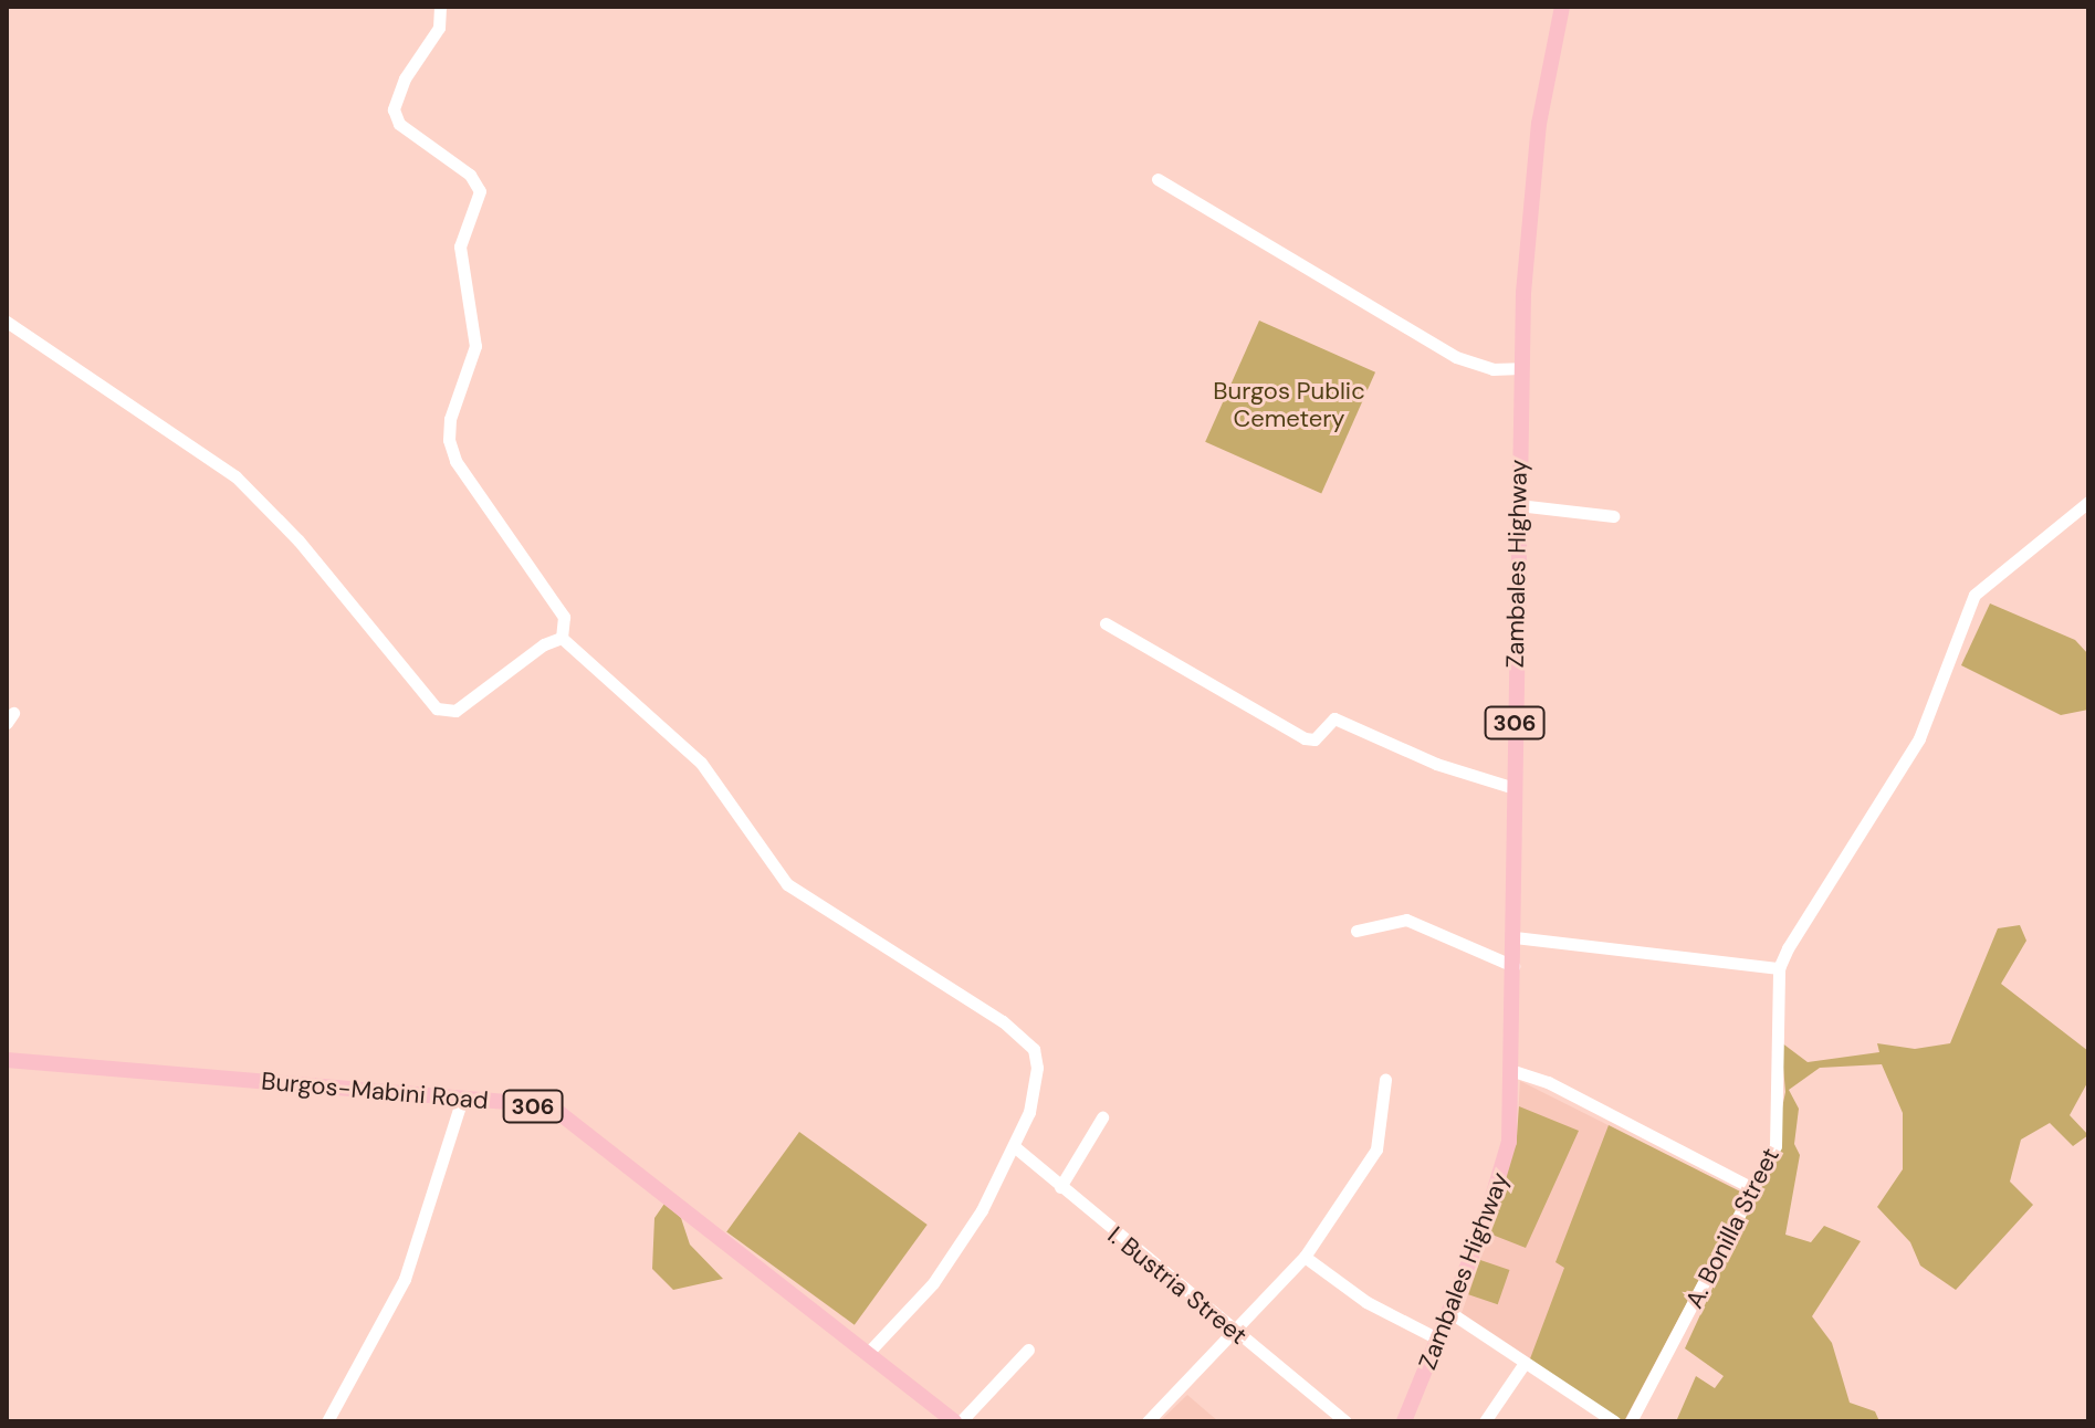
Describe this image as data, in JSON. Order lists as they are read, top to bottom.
{
  "streets": {
    "main road": ["Zambales Highway", "306", "Burgos-Mabini Road"],
    "street": ["A. Bonilla Street", "I. Bustria Street"]
  },
  "parks": ["Burgos Public Cemetery"]
}
